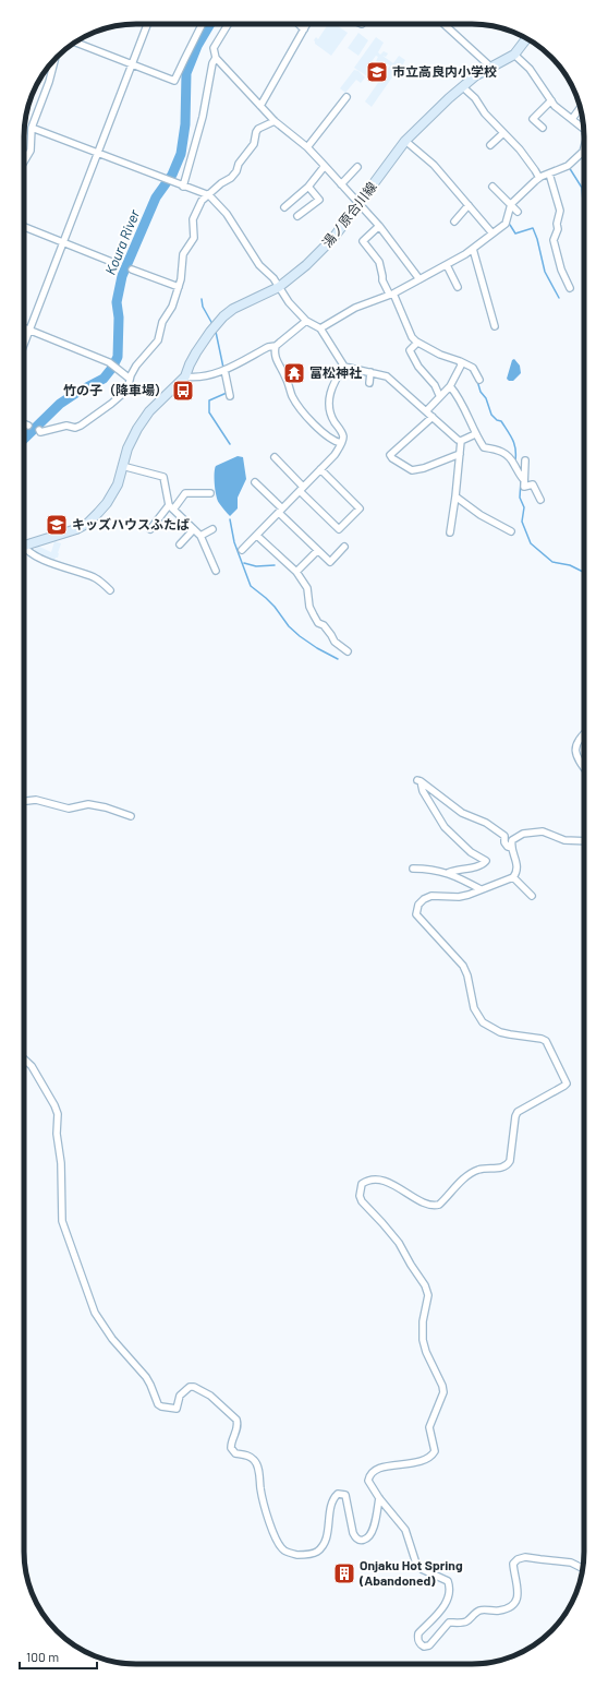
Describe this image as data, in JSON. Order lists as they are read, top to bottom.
{
  "streets": {
    "main road": ["湯ノ原合川線"]
  },
  "water": ["Koura River"],
  "places": {
    "school or university": ["市立高良内小学校", "キッズハウスふたば"],
    "temple": ["富松神社"],
    "bus stop": ["竹の子（降車場）"],
    "building": ["Onjaku Hot Spring (Abandoned)"]
  },
  "scale_bar": "100 m"
}
